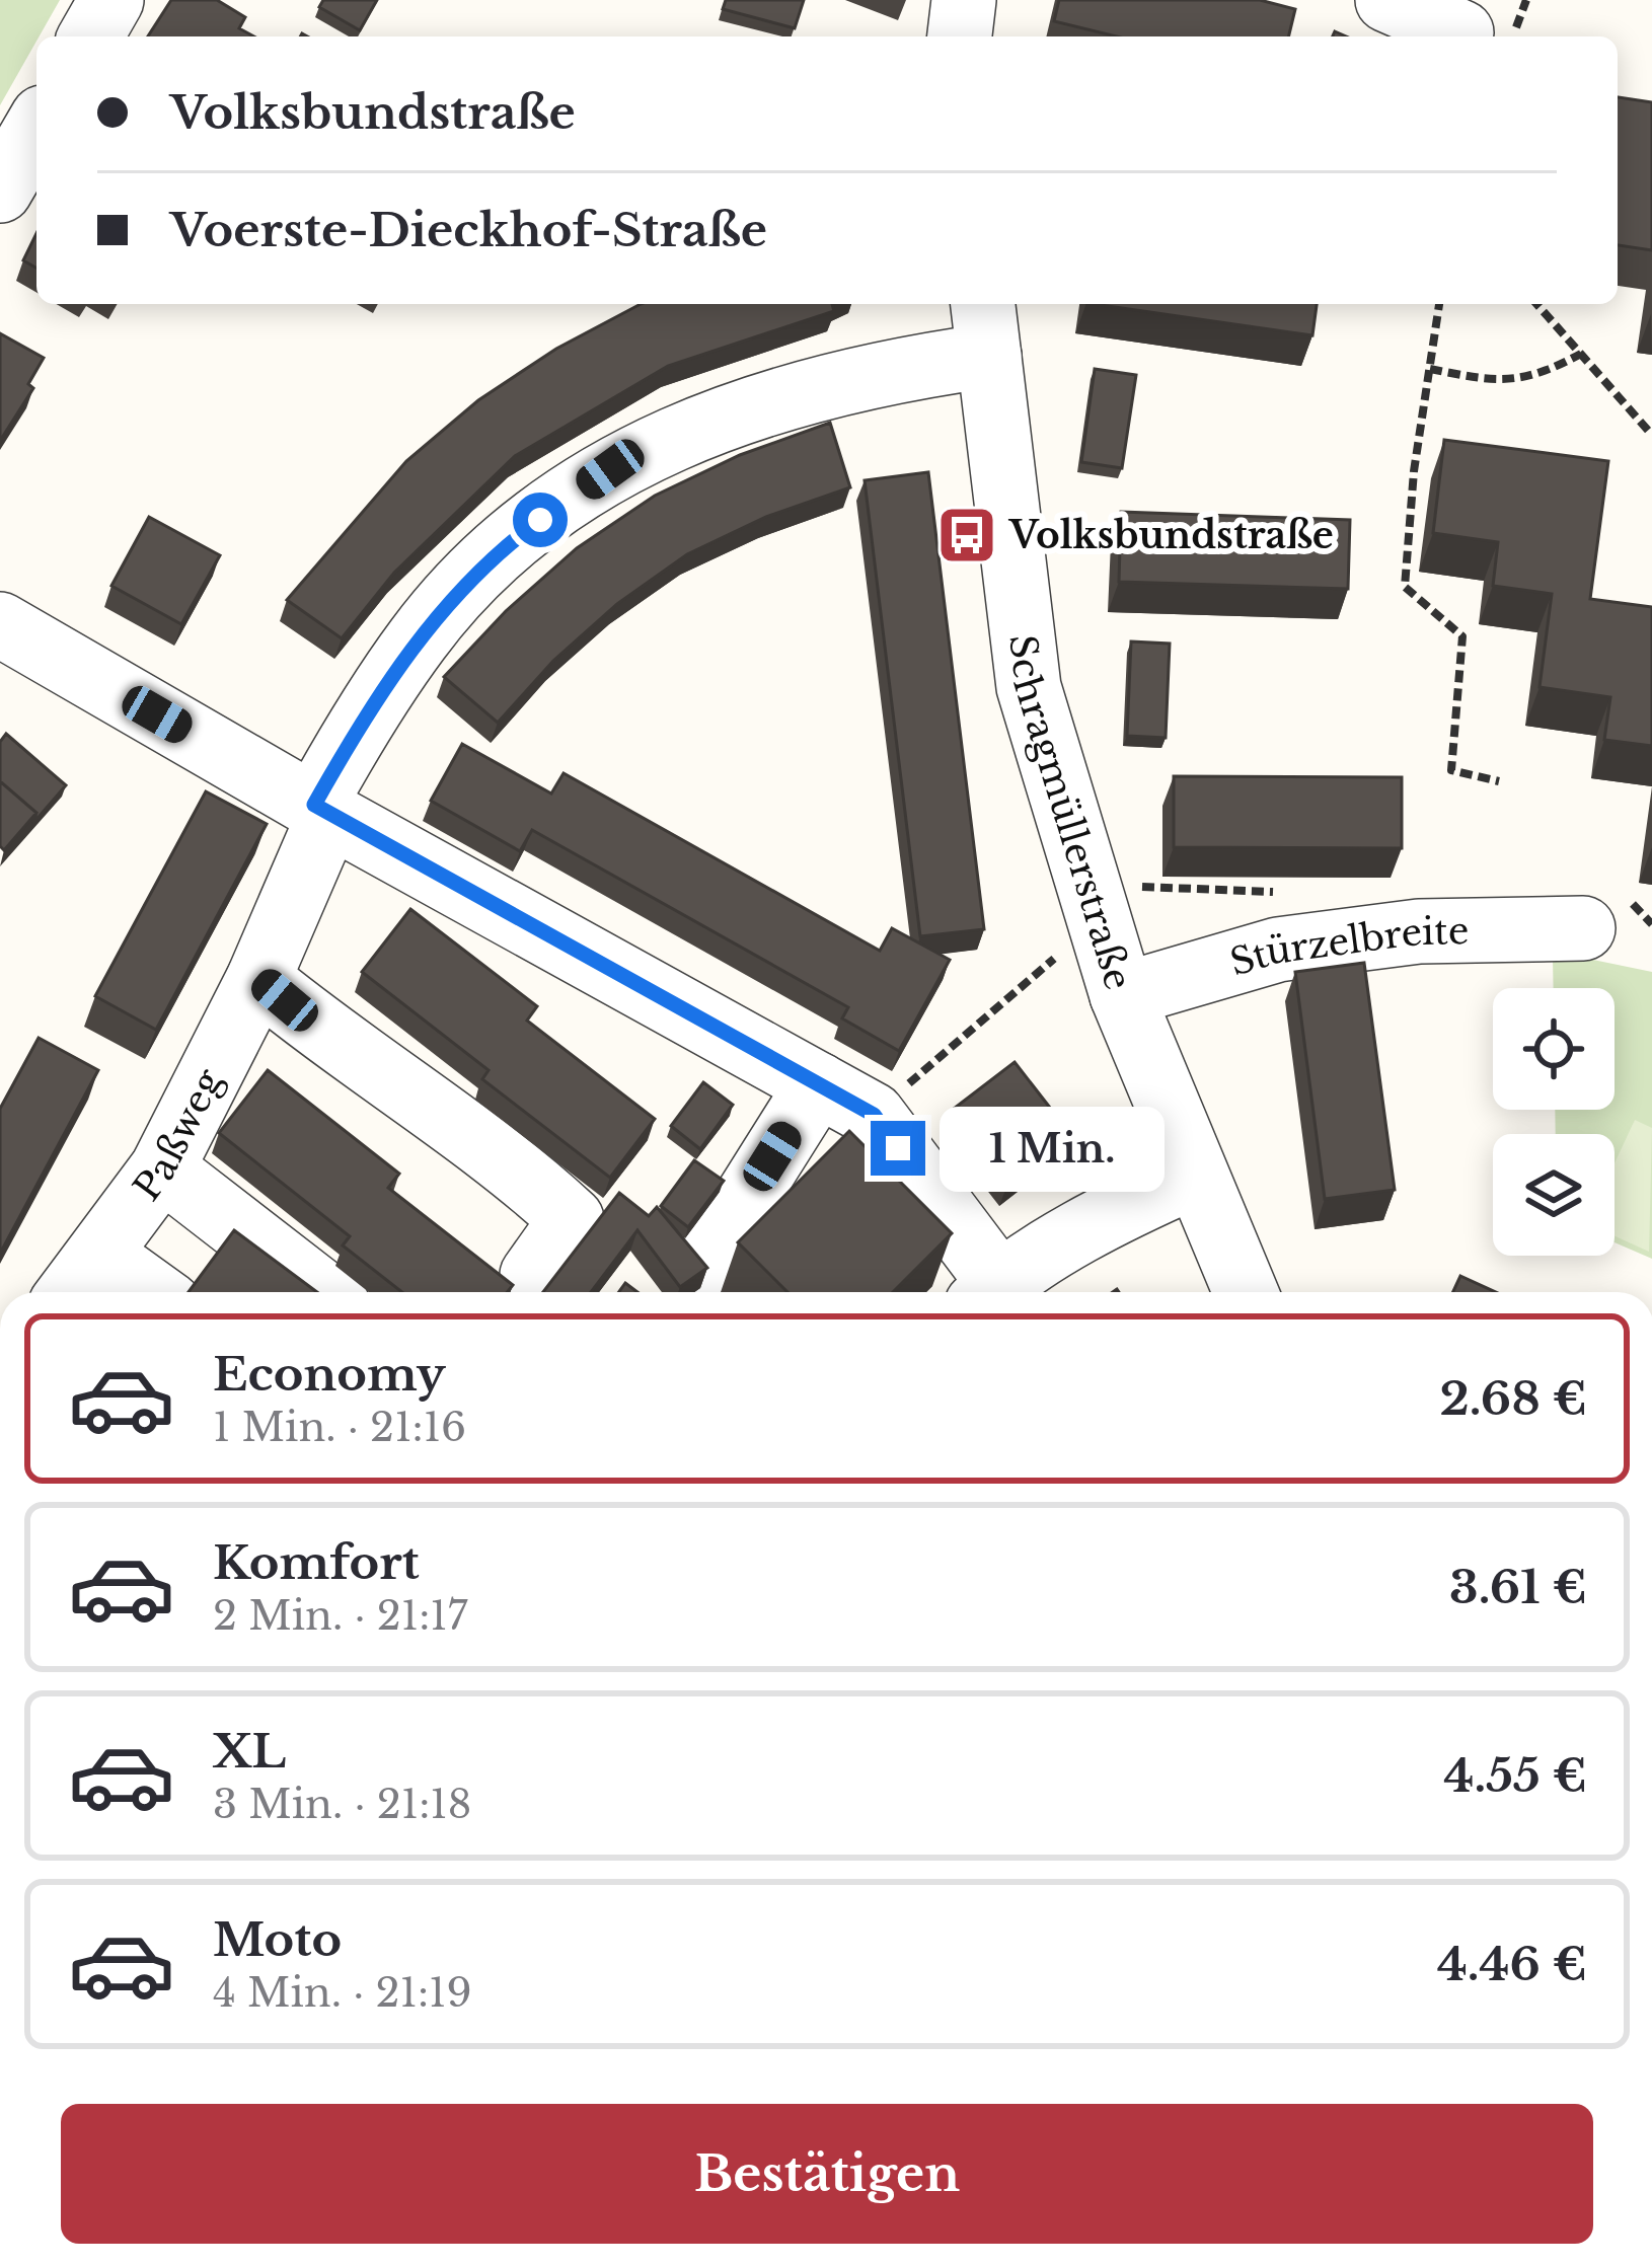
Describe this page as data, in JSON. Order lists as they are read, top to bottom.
{
  "streets": {
    "street": ["Schragmüllerstraße", "Stürzelbreite", "Paßweg"]
  },
  "crossings": [
    ["Schragmüllerstraße", "Stürzelbreite"]
  ],
  "places": {
    "bus stop": ["Volksbundstraße"]
  },
  "page": {
    "banner": ["Volksbundstraße", "Voerste-Dieckhof-Straße"],
    "bubble": "1 Min.",
    "list": [
      {
        "name": "Economy",
        "note": "1 Min. · 21:16",
        "value": "2.68 €"
      },
      {
        "name": "Komfort",
        "note": "2 Min. · 21:17",
        "value": "3.61 €"
      },
      {
        "name": "XL",
        "note": "3 Min. · 21:18",
        "value": "4.55 €"
      },
      {
        "name": "Moto",
        "note": "4 Min. · 21:19",
        "value": "4.46 €"
      }
    ],
    "buttons": "Bestätigen"
  }
}
